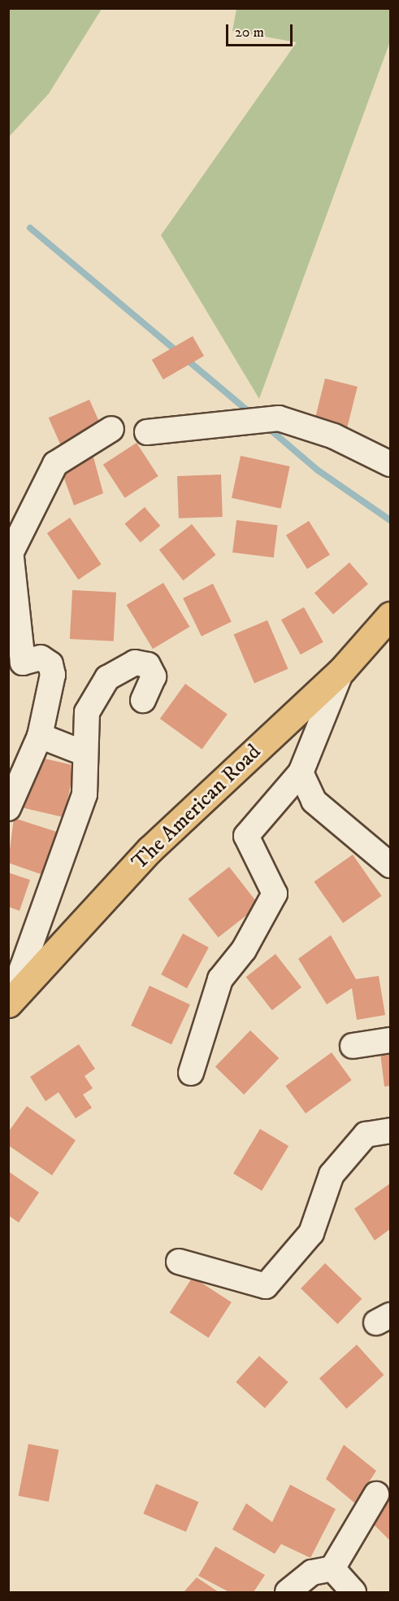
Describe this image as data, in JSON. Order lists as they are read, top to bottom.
{
  "streets": {
    "main road": ["The American Road"]
  },
  "scale_bar": "20 m"
}
